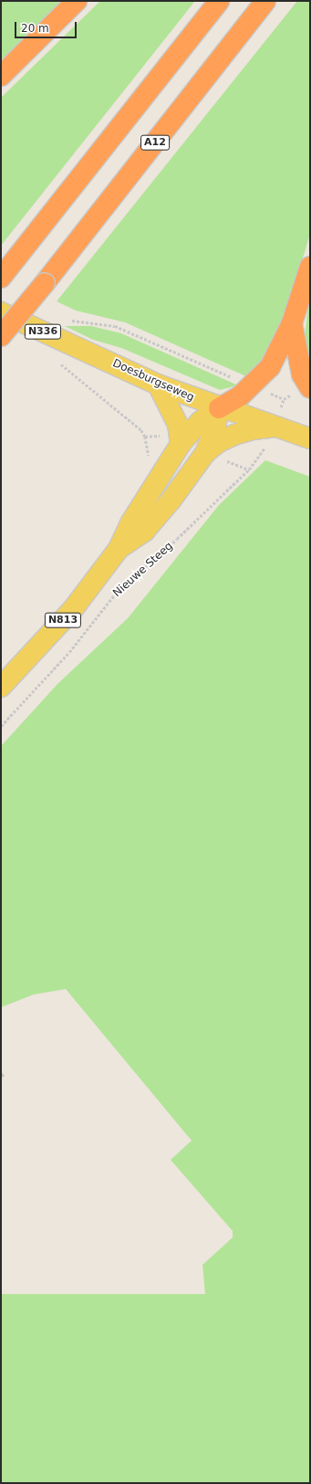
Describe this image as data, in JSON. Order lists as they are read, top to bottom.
{
  "streets": {
    "highway": ["A12"],
    "main road": ["N336", "Doesburgseweg", "N813"],
    "path": ["Nieuwe Steeg"]
  },
  "crossings": [
    ["Doesburgseweg", "N813"]
  ],
  "scale_bar": "20 m"
}
